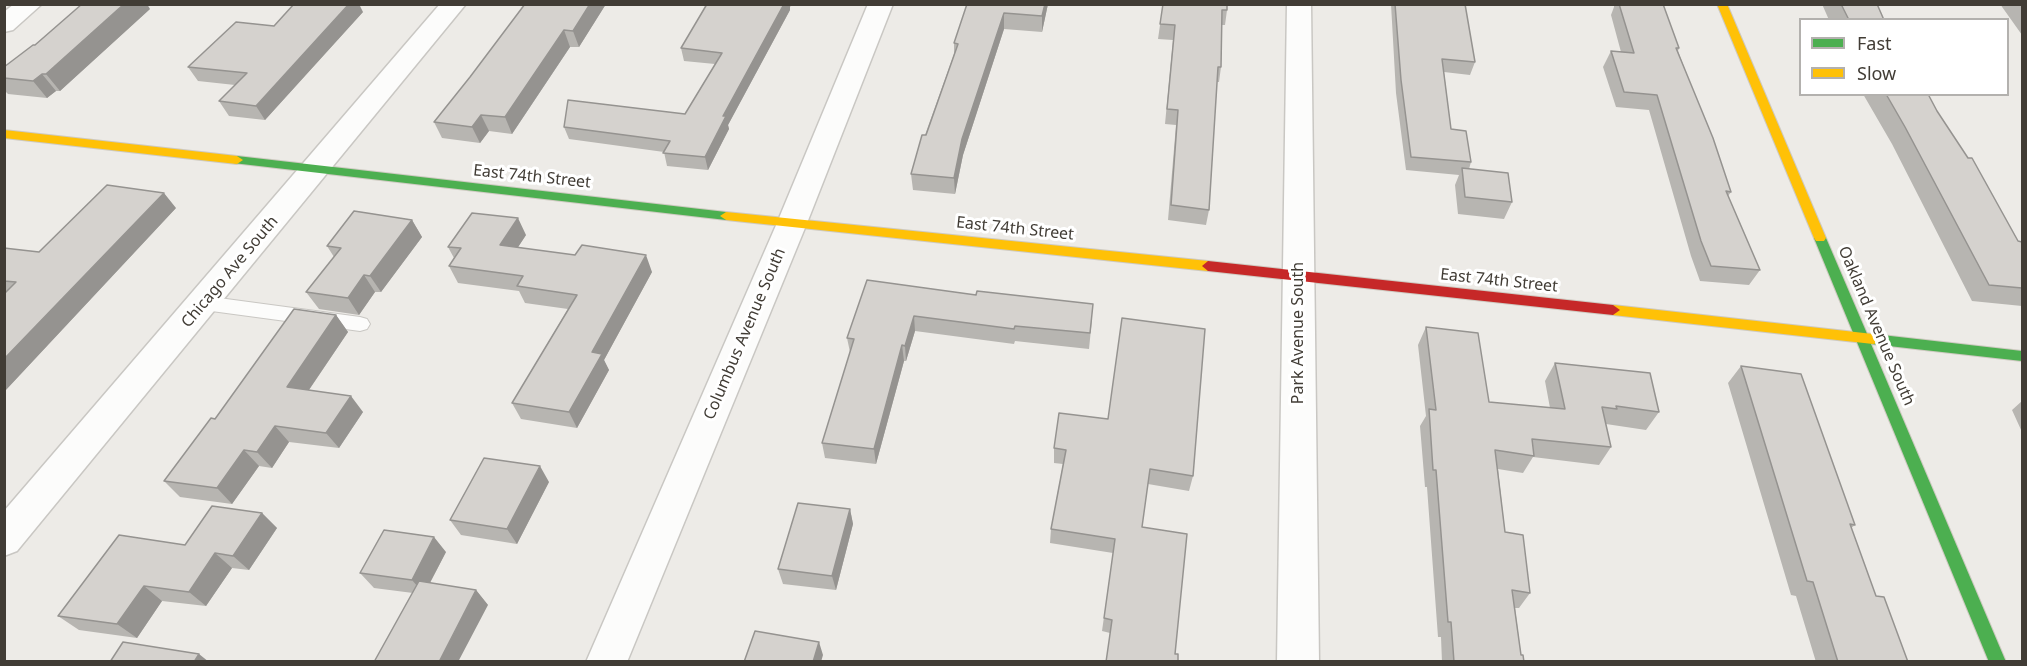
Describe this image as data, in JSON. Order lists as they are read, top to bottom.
{
  "streets": {
    "street": [
      "East 74th Street",
      "Chicago Ave South",
      "Oakland Avenue South",
      "Park Avenue South",
      "Columbus Avenue South"
    ]
  },
  "crossings": [
    ["East 74th Street", "Chicago Ave South"],
    ["East 74th Street", "Oakland Avenue South"],
    ["East 74th Street", "Park Avenue South"],
    ["East 74th Street", "Columbus Avenue South"]
  ],
  "legend": ["Fast", "Slow"]
}
